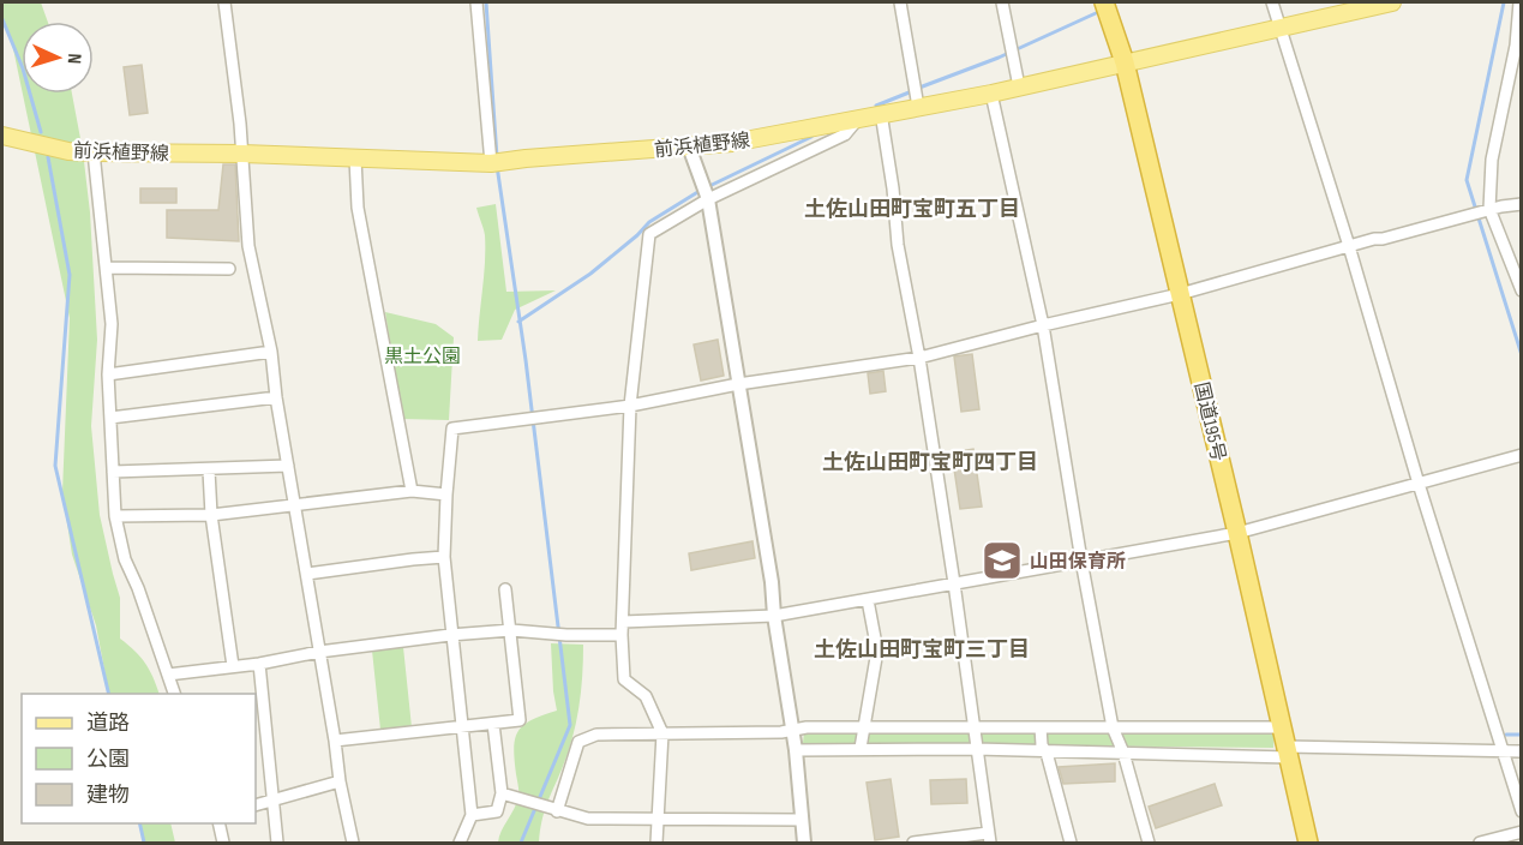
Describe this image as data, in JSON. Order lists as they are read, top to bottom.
{
  "streets": {
    "highway": ["国道195号"],
    "main road": ["前浜植野線"]
  },
  "crossings": [
    ["前浜植野線", "国道195号"]
  ],
  "districts": ["土佐山田町宝町五丁目", "土佐山田町宝町四丁目", "土佐山田町宝町三丁目"],
  "parks": ["黒土公園"],
  "places": {
    "school or university": ["山田保育所"]
  },
  "legend": ["道路", "公園", "建物"],
  "north": "right"
}
